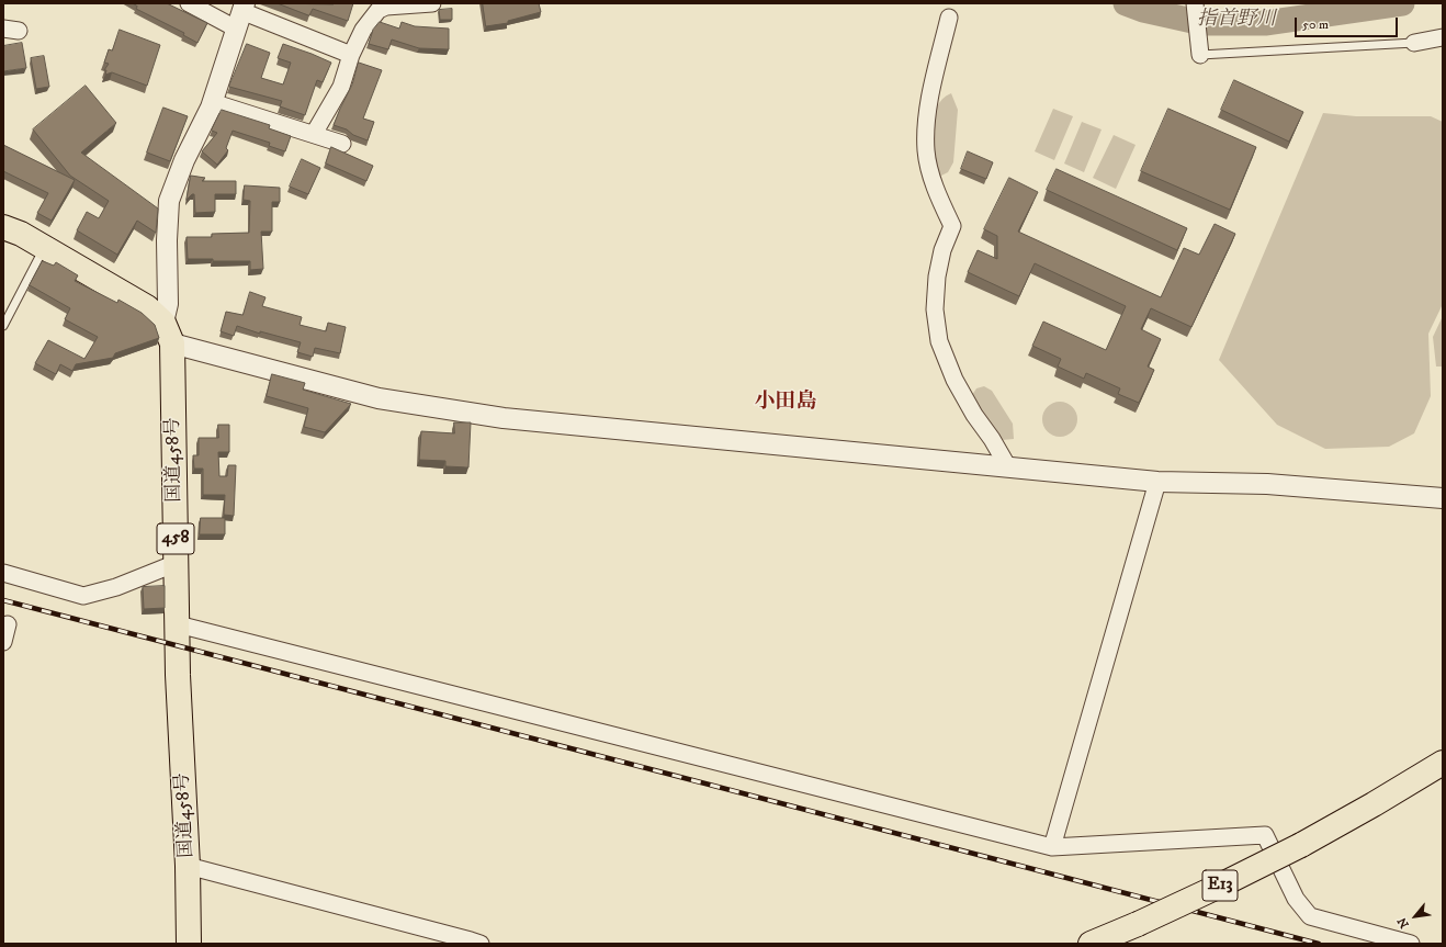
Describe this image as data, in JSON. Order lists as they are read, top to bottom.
{
  "streets": {
    "highway": ["国道458号", "458", "E13"]
  },
  "districts": ["小田島"],
  "water": ["指首野川"],
  "scale_bar": "50 m",
  "north": "bottom left"
}
